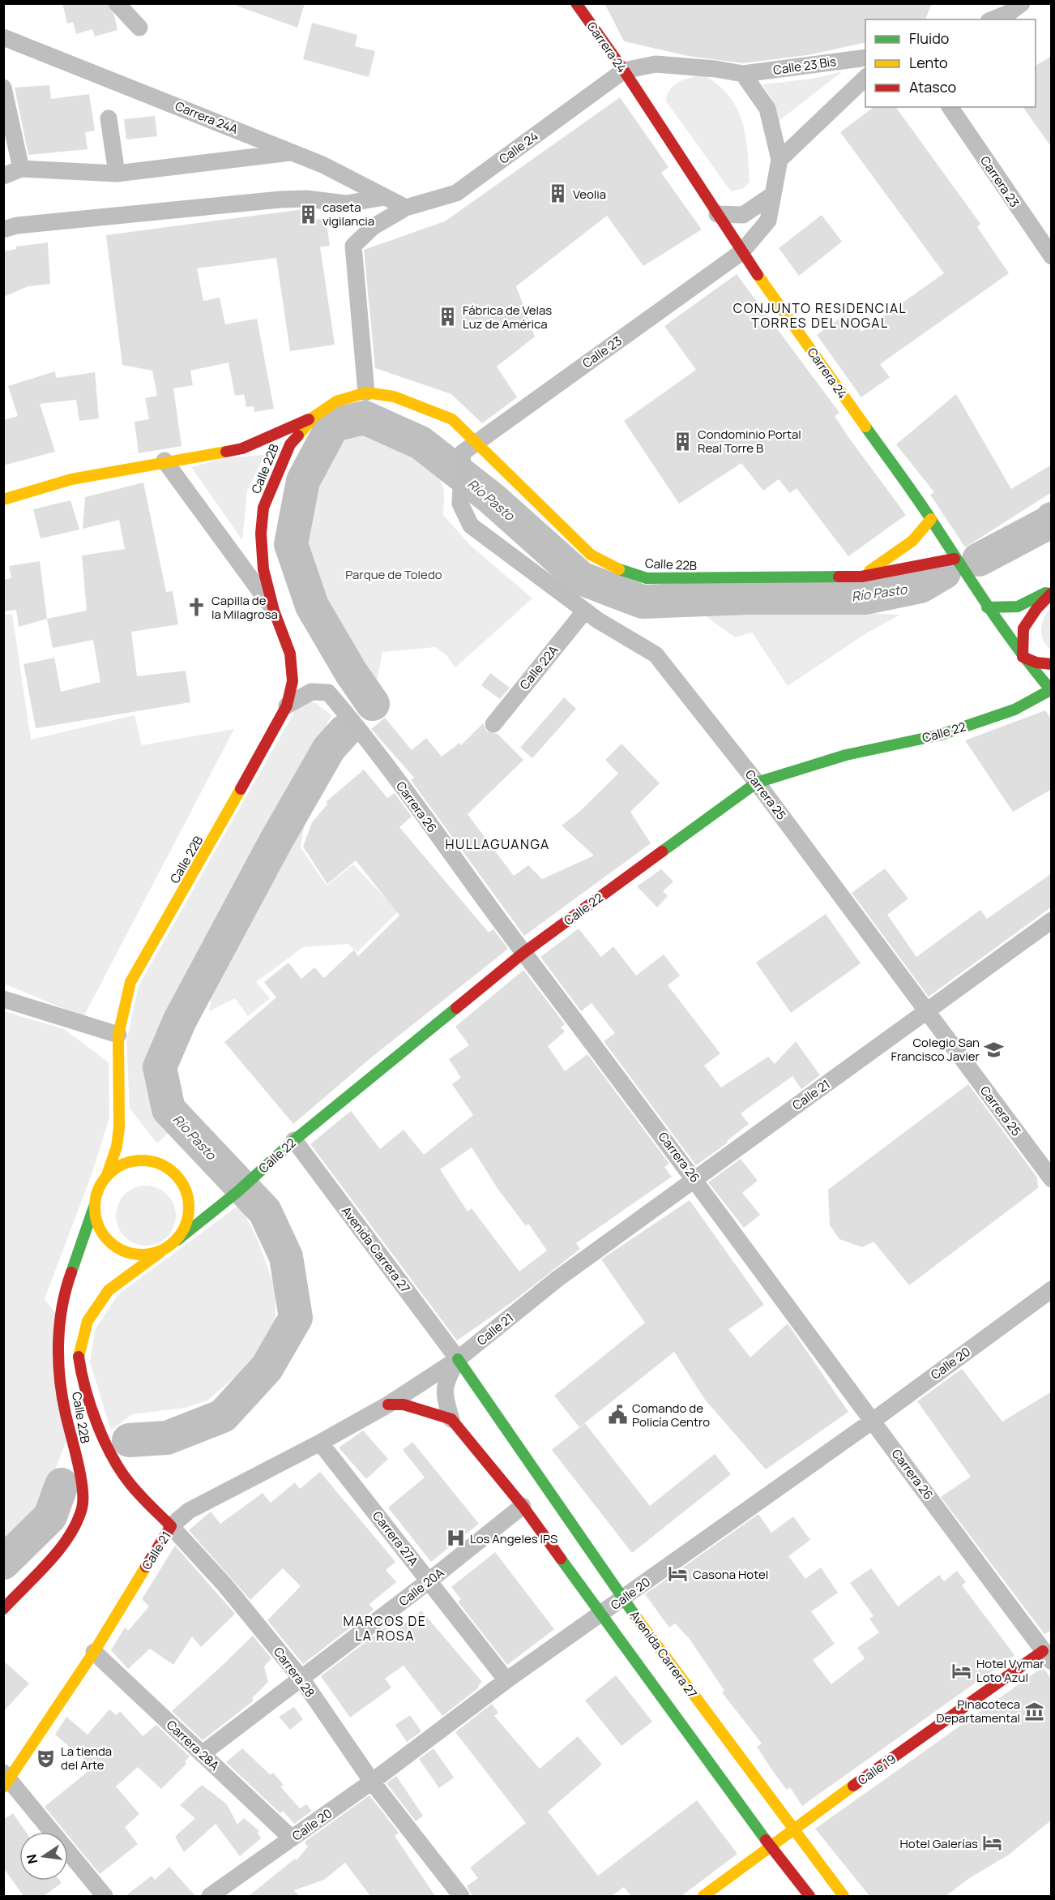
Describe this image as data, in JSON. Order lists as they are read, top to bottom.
{
  "streets": {
    "main road": [
      "Carrera 24",
      "Calle 22B",
      "Calle 22",
      "Calle 21",
      "Avenida Carrera 27",
      "Carrera 28",
      "Calle 19"
    ],
    "street": [
      "Calle 23 Bis",
      "Carrera 24A",
      "Calle 24",
      "Carrera 23",
      "Calle 23",
      "Calle 22A",
      "Carrera 25",
      "Carrera 26",
      "Calle 20",
      "Carrera 27A",
      "Calle 20A",
      "Carrera 28A"
    ]
  },
  "crossings": [
    ["Carrera 24", "Calle 23 Bis"],
    ["Carrera 24", "Calle 24"],
    ["Carrera 24", "Calle 23"],
    ["Carrera 24", "Calle 22B"],
    ["Carrera 24", "Calle 22"],
    ["Calle 23 Bis", "Calle 24"],
    ["Carrera 24A", "Calle 24"],
    ["Calle 24", "Calle 22B"],
    ["Calle 23", "Calle 22B"],
    ["Calle 23", "Carrera 25"],
    ["Calle 22B", "Calle 22"],
    ["Calle 22B", "Carrera 26"],
    ["Calle 22B", "Carrera 28"],
    ["Calle 22A", "Carrera 25"],
    ["Calle 22", "Carrera 25"],
    ["Calle 22", "Carrera 26"],
    ["Calle 22", "Avenida Carrera 27"],
    ["Calle 22", "Carrera 28"],
    ["Carrera 25", "Calle 21"],
    ["Carrera 26", "Calle 21"],
    ["Carrera 26", "Calle 20"],
    ["Carrera 26", "Calle 19"],
    ["Calle 21", "Avenida Carrera 27"],
    ["Calle 21", "Carrera 27A"],
    ["Calle 21", "Carrera 28"],
    ["Calle 21", "Carrera 28A"],
    ["Avenida Carrera 27", "Calle 20"],
    ["Avenida Carrera 27", "Calle 19"],
    ["Calle 20", "Carrera 27A"],
    ["Calle 20", "Carrera 28"],
    ["Calle 20", "Carrera 28A"],
    ["Carrera 27A", "Calle 20A"],
    ["Calle 20A", "Carrera 28"],
    ["Calle 20A", "Carrera 28A"]
  ],
  "districts": ["CONJUNTO RESIDENCIAL TORRES DEL NOGAL", "HULLAGUANGA", "MARCOS DE LA ROSA"],
  "water": ["Río Pasto"],
  "parks": ["Parque de Toledo"],
  "places": {
    "building": [
      "Veolia",
      "caseta vigilancia",
      "Fábrica de Velas Luz de América",
      "Condominio Portal Real Torre B"
    ],
    "church": ["Capilla de la Milagrosa"],
    "school or university": ["Colegio San Francisco Javier"],
    "public building": ["Comando de Policía Centro"],
    "hospital": ["Los Angeles IPS"],
    "hotel": ["Casona Hotel", "Hotel Vymar Loto Azul", "Hotel Galerías"],
    "museum": ["Pinacoteca Departamental"],
    "theatre": ["La tienda del Arte"]
  },
  "legend": ["Fluido", "Lento", "Atasco"],
  "north": "left"
}
